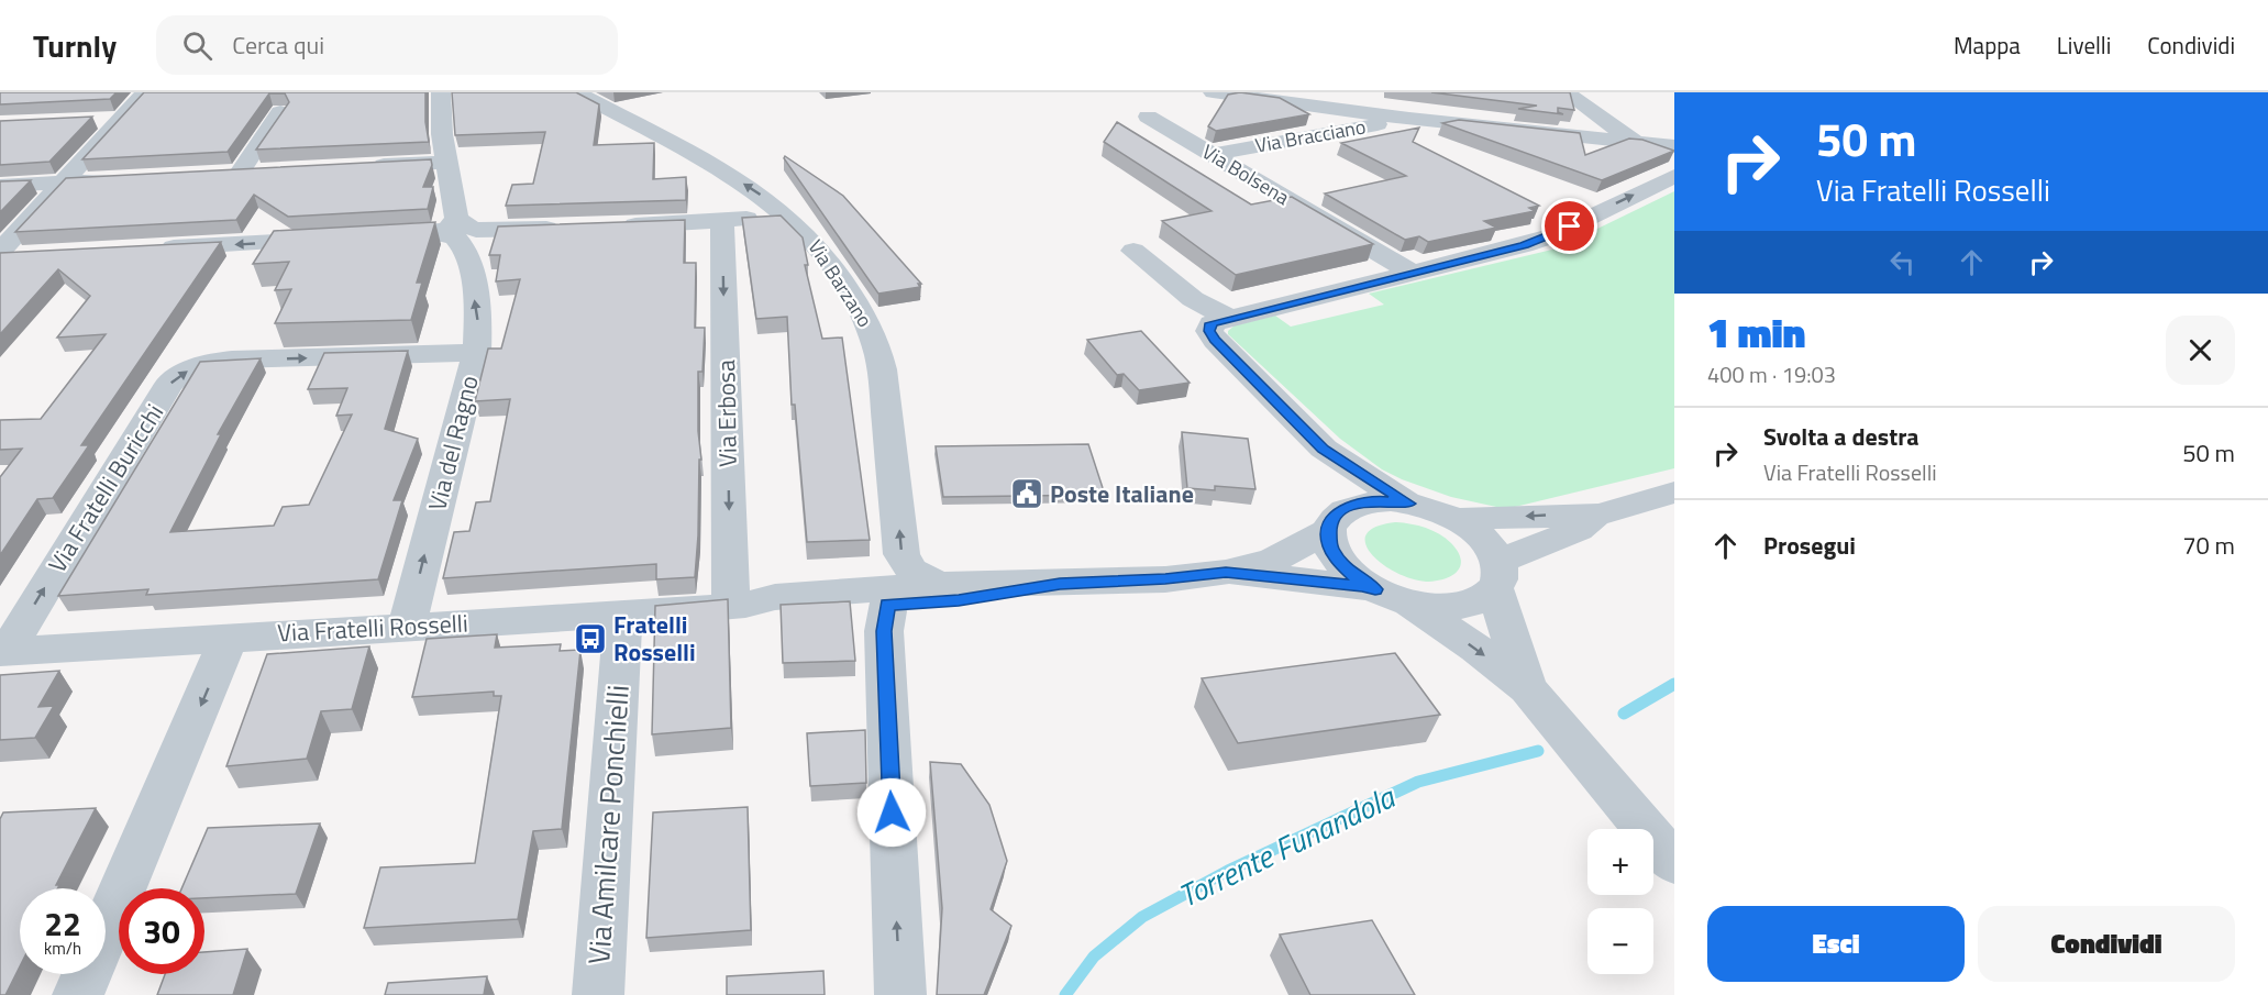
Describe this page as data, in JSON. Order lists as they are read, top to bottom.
{
  "streets": {
    "street": [
      "Via Bracciano",
      "Via Bolsena",
      "Via Barzano",
      "Via Erbosa",
      "Via del Ragno",
      "Via Fratelli Buricchi",
      "Via Fratelli Rosselli",
      "Via Amilcare Ponchielli"
    ]
  },
  "crossings": [
    ["Via Bracciano", "Via Bolsena"],
    ["Via Barzano", "Via Fratelli Rosselli"],
    ["Via Erbosa", "Via Fratelli Rosselli"],
    ["Via del Ragno", "Via Fratelli Buricchi"],
    ["Via del Ragno", "Via Fratelli Rosselli"],
    ["Via Fratelli Buricchi", "Via Fratelli Rosselli"],
    ["Via Fratelli Rosselli", "Via Amilcare Ponchielli"]
  ],
  "one_way": ["Via Barzano", "Via Erbosa", "Via del Ragno"],
  "water": ["Torrente Funandola"],
  "places": {
    "public building": ["Poste Italiane"],
    "bus stop": ["Fratelli Rosselli"]
  },
  "page": {
    "header": "Turnly",
    "search": "Cerca qui",
    "nav": ["Mappa", "Livelli", "Condividi"],
    "turn": ["50 m", "Via Fratelli Rosselli"],
    "heading": ["1 min", "400 m · 19:03"],
    "list": [
      {
        "name": "Svolta a destra",
        "note": "Via Fratelli Rosselli",
        "value": "50 m"
      },
      {
        "name": "Prosegui",
        "value": "70 m"
      }
    ],
    "map_buttons": ["+", "−"],
    "speed": "22 km/h",
    "limit": "30",
    "buttons": ["Esci", "Condividi"]
  }
}
